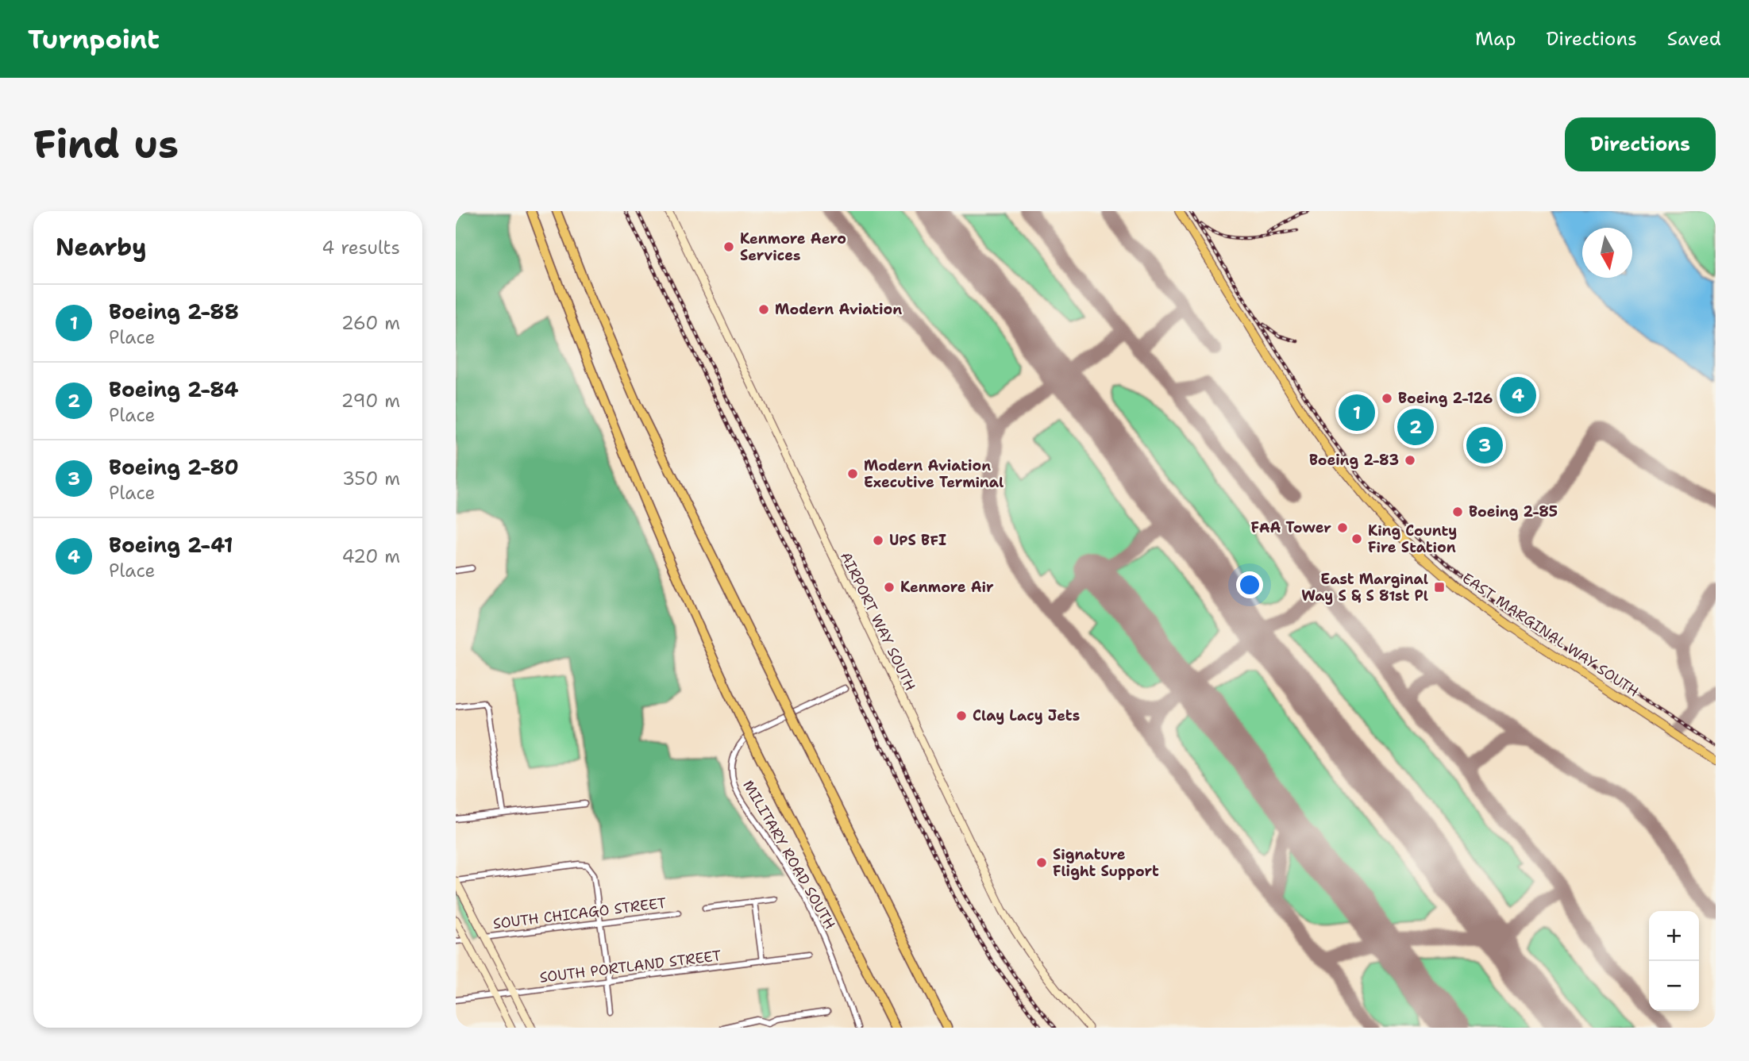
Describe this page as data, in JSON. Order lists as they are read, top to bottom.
{
  "streets": {
    "main road": ["AIRPORT WAY SOUTH", "EAST MARGINAL WAY SOUTH"],
    "street": ["MILITARY ROAD SOUTH", "SOUTH CHICAGO STREET", "SOUTH PORTLAND STREET"]
  },
  "places": {
    "other": [
      "Kenmore Aero Services",
      "Modern Aviation",
      "Boeing 2-126",
      "Boeing 2-83",
      "Modern Aviation Executive Terminal",
      "Boeing 2-85",
      "FAA Tower",
      "King County Fire Station",
      "UPS BFI",
      "Kenmore Air",
      "Clay Lacy Jets",
      "Signature Flight Support"
    ],
    "transit": ["East Marginal Way S & S 81st Pl"]
  },
  "north": "bottom",
  "page": {
    "header": "Turnpoint",
    "nav": ["Map", "Directions", "Saved"],
    "buttons": "Directions",
    "title": "Find us",
    "heading": ["Nearby", "4 results"],
    "list": [
      {
        "mark": "1",
        "name": "Boeing 2-88",
        "note": "Place",
        "value": "260 m"
      },
      {
        "mark": "2",
        "name": "Boeing 2-84",
        "note": "Place",
        "value": "290 m"
      },
      {
        "mark": "3",
        "name": "Boeing 2-80",
        "note": "Place",
        "value": "350 m"
      },
      {
        "mark": "4",
        "name": "Boeing 2-41",
        "note": "Place",
        "value": "420 m"
      }
    ],
    "pins": [
      "4",
      "1",
      "2",
      "3"
    ],
    "map_buttons": ["+", "−"]
  }
}
